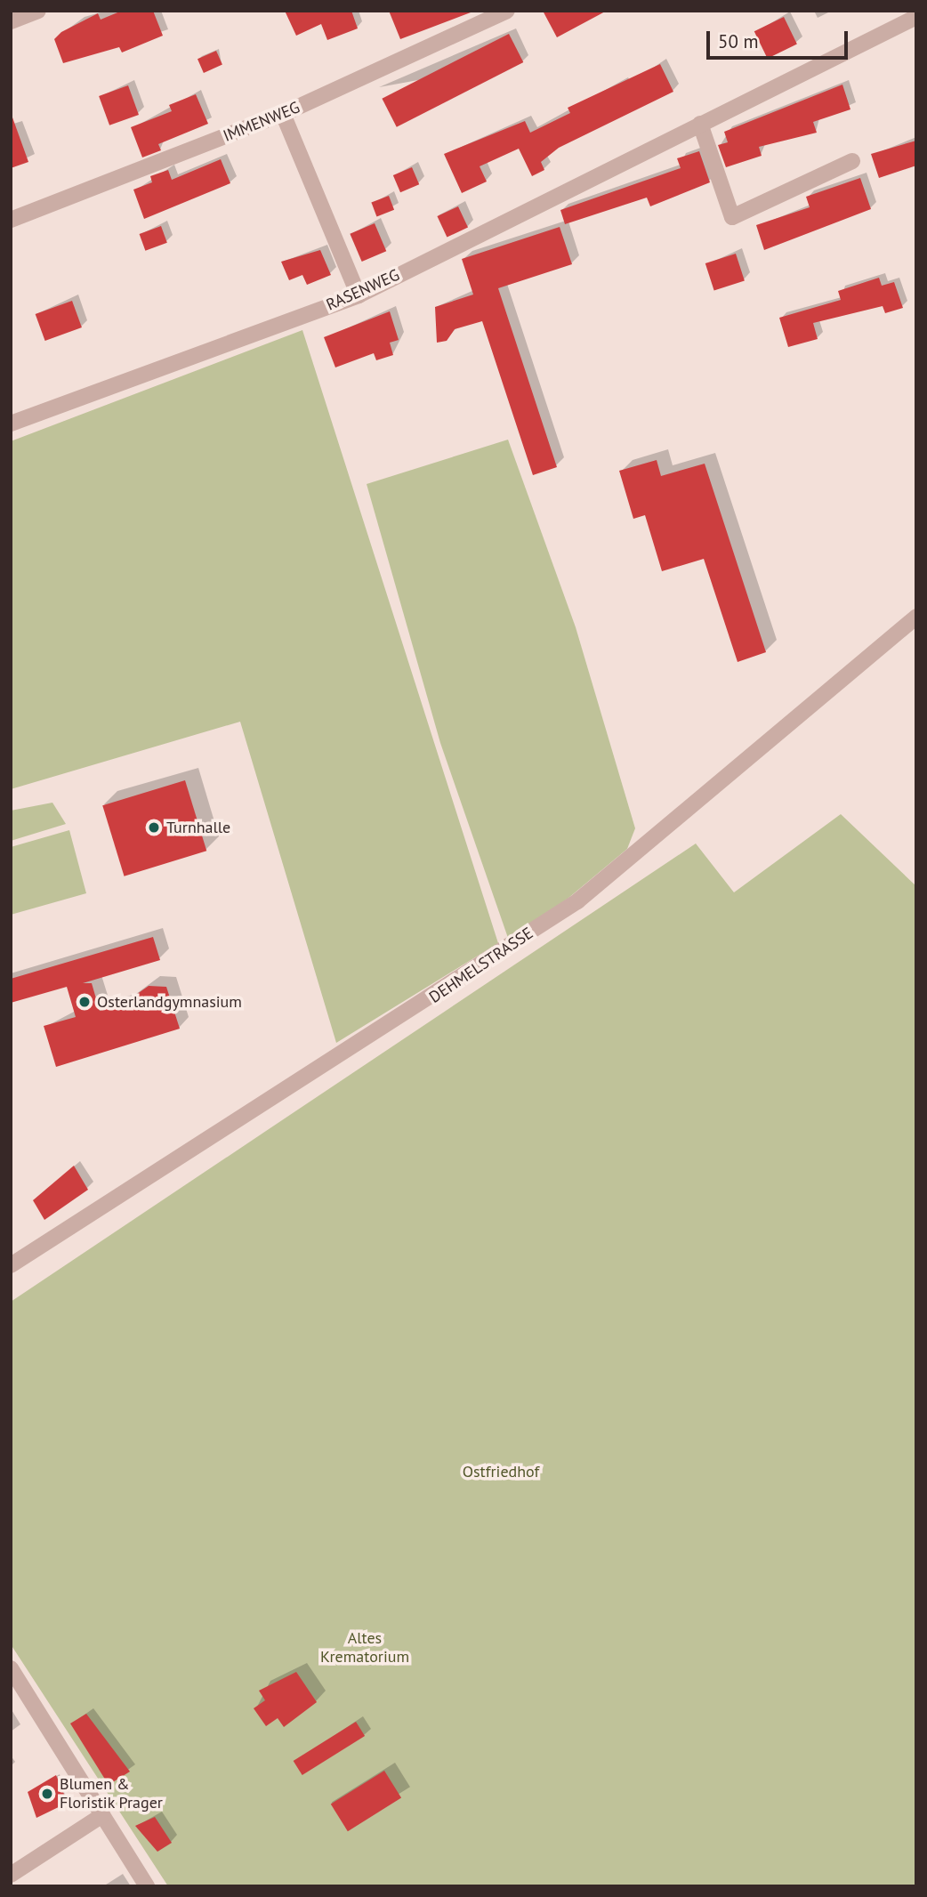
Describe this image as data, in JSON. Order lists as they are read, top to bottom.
{
  "streets": {
    "street": ["IMMENWEG", "RASENWEG", "DEHMELSTRASSE"]
  },
  "parks": ["Ostfriedhof", "Altes Krematorium"],
  "places": ["Turnhalle", "Osterlandgymnasium", "Blumen & Floristik Prager"],
  "scale_bar": "50 m"
}
